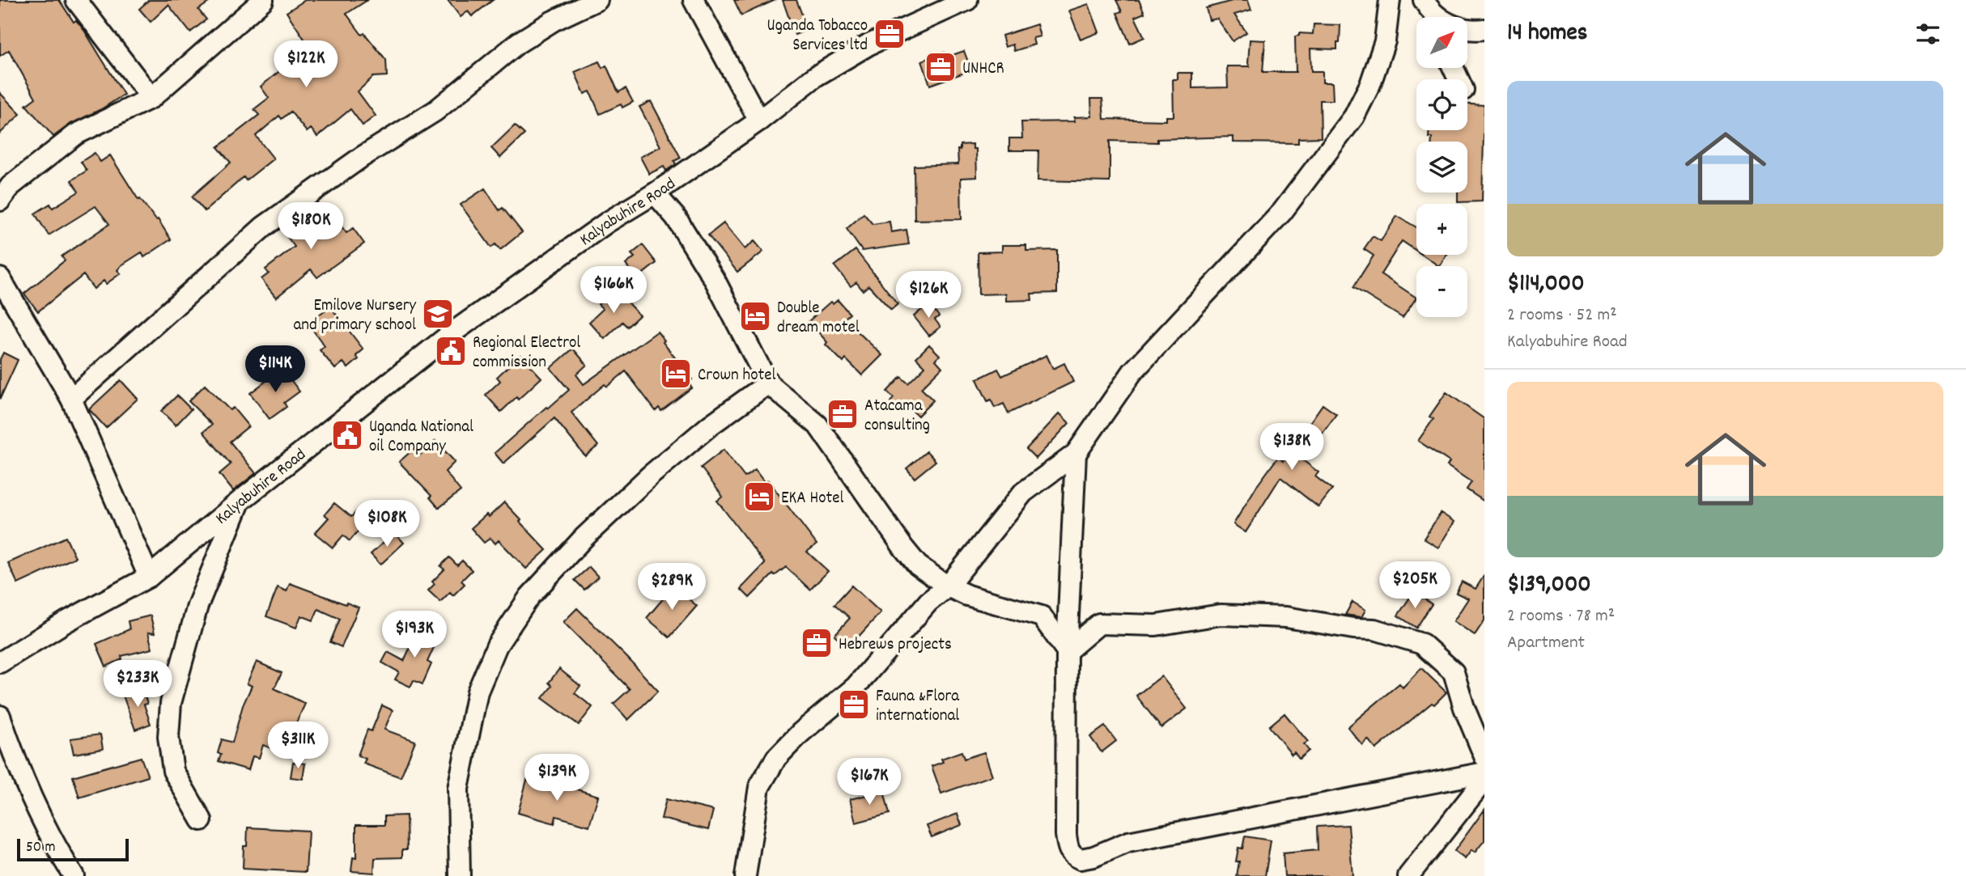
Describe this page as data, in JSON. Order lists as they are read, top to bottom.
{
  "streets": {
    "street": ["Kalyabuhire Road"]
  },
  "places": {
    "office": [
      "Uganda Tobacco Services ltd",
      "UNHCR",
      "Atacama consulting",
      "Hebrews projects",
      "Fauna &Flora international"
    ],
    "school or university": ["Emilove Nursery and primary school"],
    "hotel": ["Double dream motel", "Crown hotel", "EKA Hotel"],
    "public building": ["Regional Electrol commission", "Uganda National oil Company"]
  },
  "scale_bar": "50 m",
  "north": "top right",
  "page": {
    "heading": "14 homes",
    "map_buttons": ["+", "−"],
    "price": [
      "$122K",
      "$180K",
      "$166K",
      "$126K",
      "$114K",
      "$138K",
      "$108K",
      "$205K",
      "$289K",
      "$193K",
      "$233K",
      "$311K",
      "$139K",
      "$167K"
    ],
    "list": [
      {
        "name": "$114,000",
        "note": "2 rooms · 52 m² · Kalyabuhire Road"
      },
      {
        "name": "$139,000",
        "note": "2 rooms · 78 m² · Apartment"
      }
    ],
    "scale": "50 m"
  }
}
